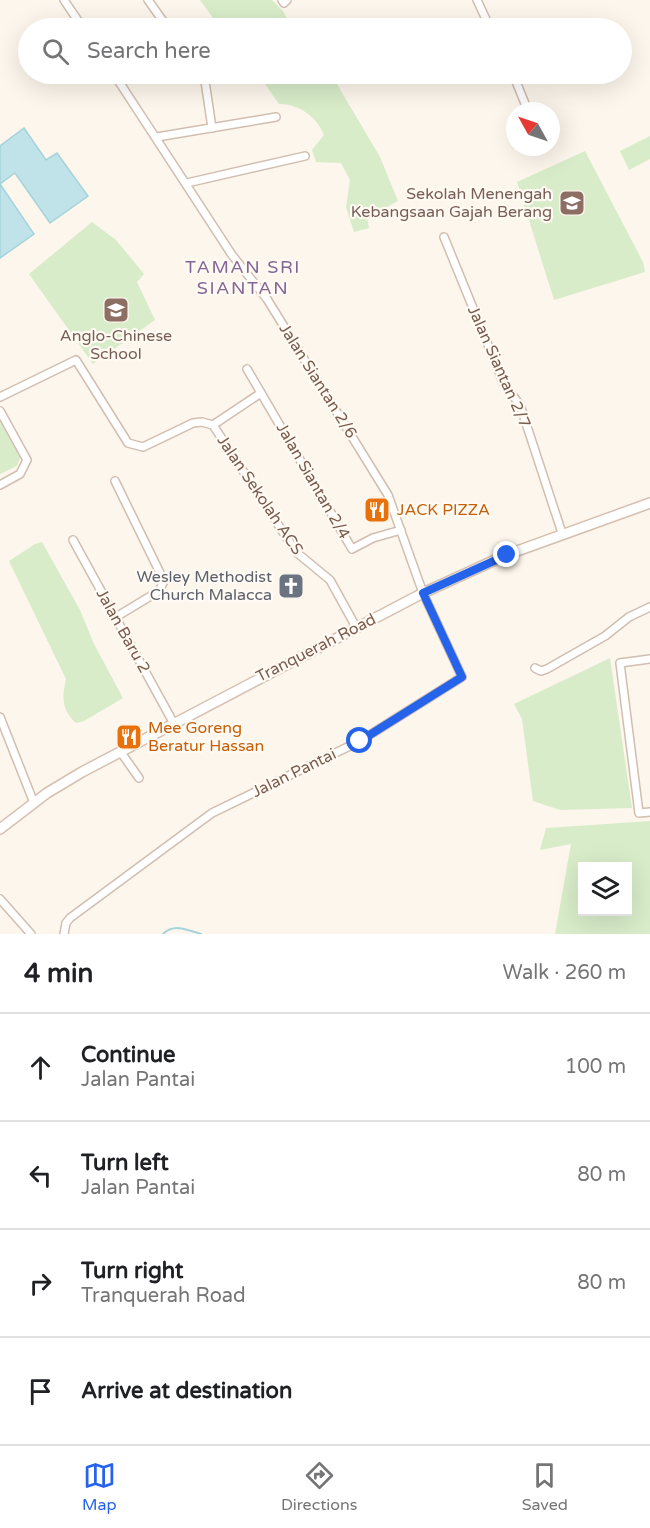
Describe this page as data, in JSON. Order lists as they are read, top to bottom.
{
  "streets": {
    "main road": ["Tranquerah Road"],
    "street": [
      "Jalan Siantan 2/7",
      "Jalan Siantan 2/6",
      "Jalan Siantan 2/4",
      "Jalan Sekolah ACS",
      "Jalan Baru 2",
      "Jalan Pantai"
    ]
  },
  "crossings": [
    ["Jalan Siantan 2/7", "Tranquerah Road"],
    ["Jalan Siantan 2/6", "Jalan Siantan 2/4"],
    ["Jalan Siantan 2/6", "Tranquerah Road"],
    ["Jalan Siantan 2/6", "Jalan Pantai"],
    ["Jalan Sekolah ACS", "Tranquerah Road"],
    ["Jalan Baru 2", "Tranquerah Road"],
    ["Tranquerah Road", "Jalan Pantai"]
  ],
  "districts": ["TAMAN SRI SIANTAN"],
  "places": {
    "school or university": ["Sekolah Menengah Kebangsaan Gajah Berang", "Anglo-Chinese School"],
    "restaurant": ["JACK PIZZA", "Mee Goreng Beratur Hassan"],
    "church": ["Wesley Methodist Church Malacca"]
  },
  "north": "top left",
  "page": {
    "search": "Search here",
    "heading": ["4 min", "Walk · 260 m"],
    "list": [
      ["Continue", "Jalan Pantai", "100 m"],
      ["Turn left", "Jalan Pantai", "80 m"],
      ["Turn right", "Tranquerah Road", "80 m"],
      "Arrive at destination"
    ],
    "nav": ["Map", "Directions", "Saved"]
  }
}
